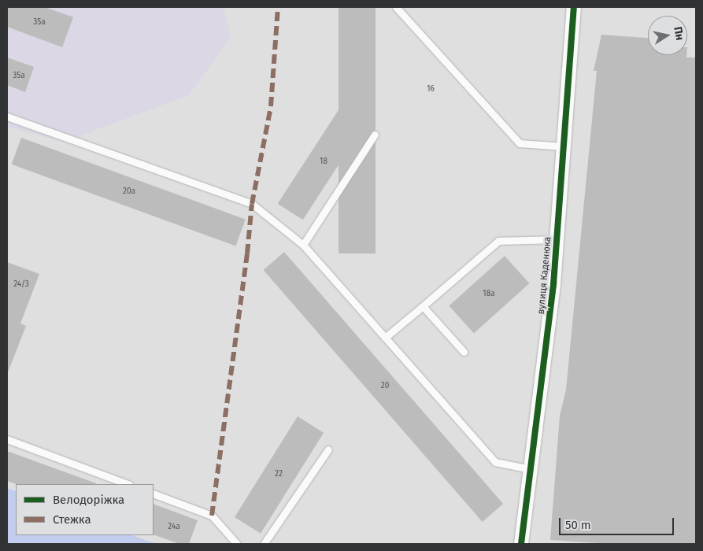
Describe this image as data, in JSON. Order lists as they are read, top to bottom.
{
  "streets": {
    "street": ["вулиця Каденюка"]
  },
  "house_numbers": [
    "35а",
    "35а",
    "16",
    "18",
    "20а",
    "24/3",
    "18а",
    "20",
    "22",
    "24а"
  ],
  "legend": ["Велодоріжка", "Стежка"],
  "scale_bar": "50 m",
  "north": "right"
}
